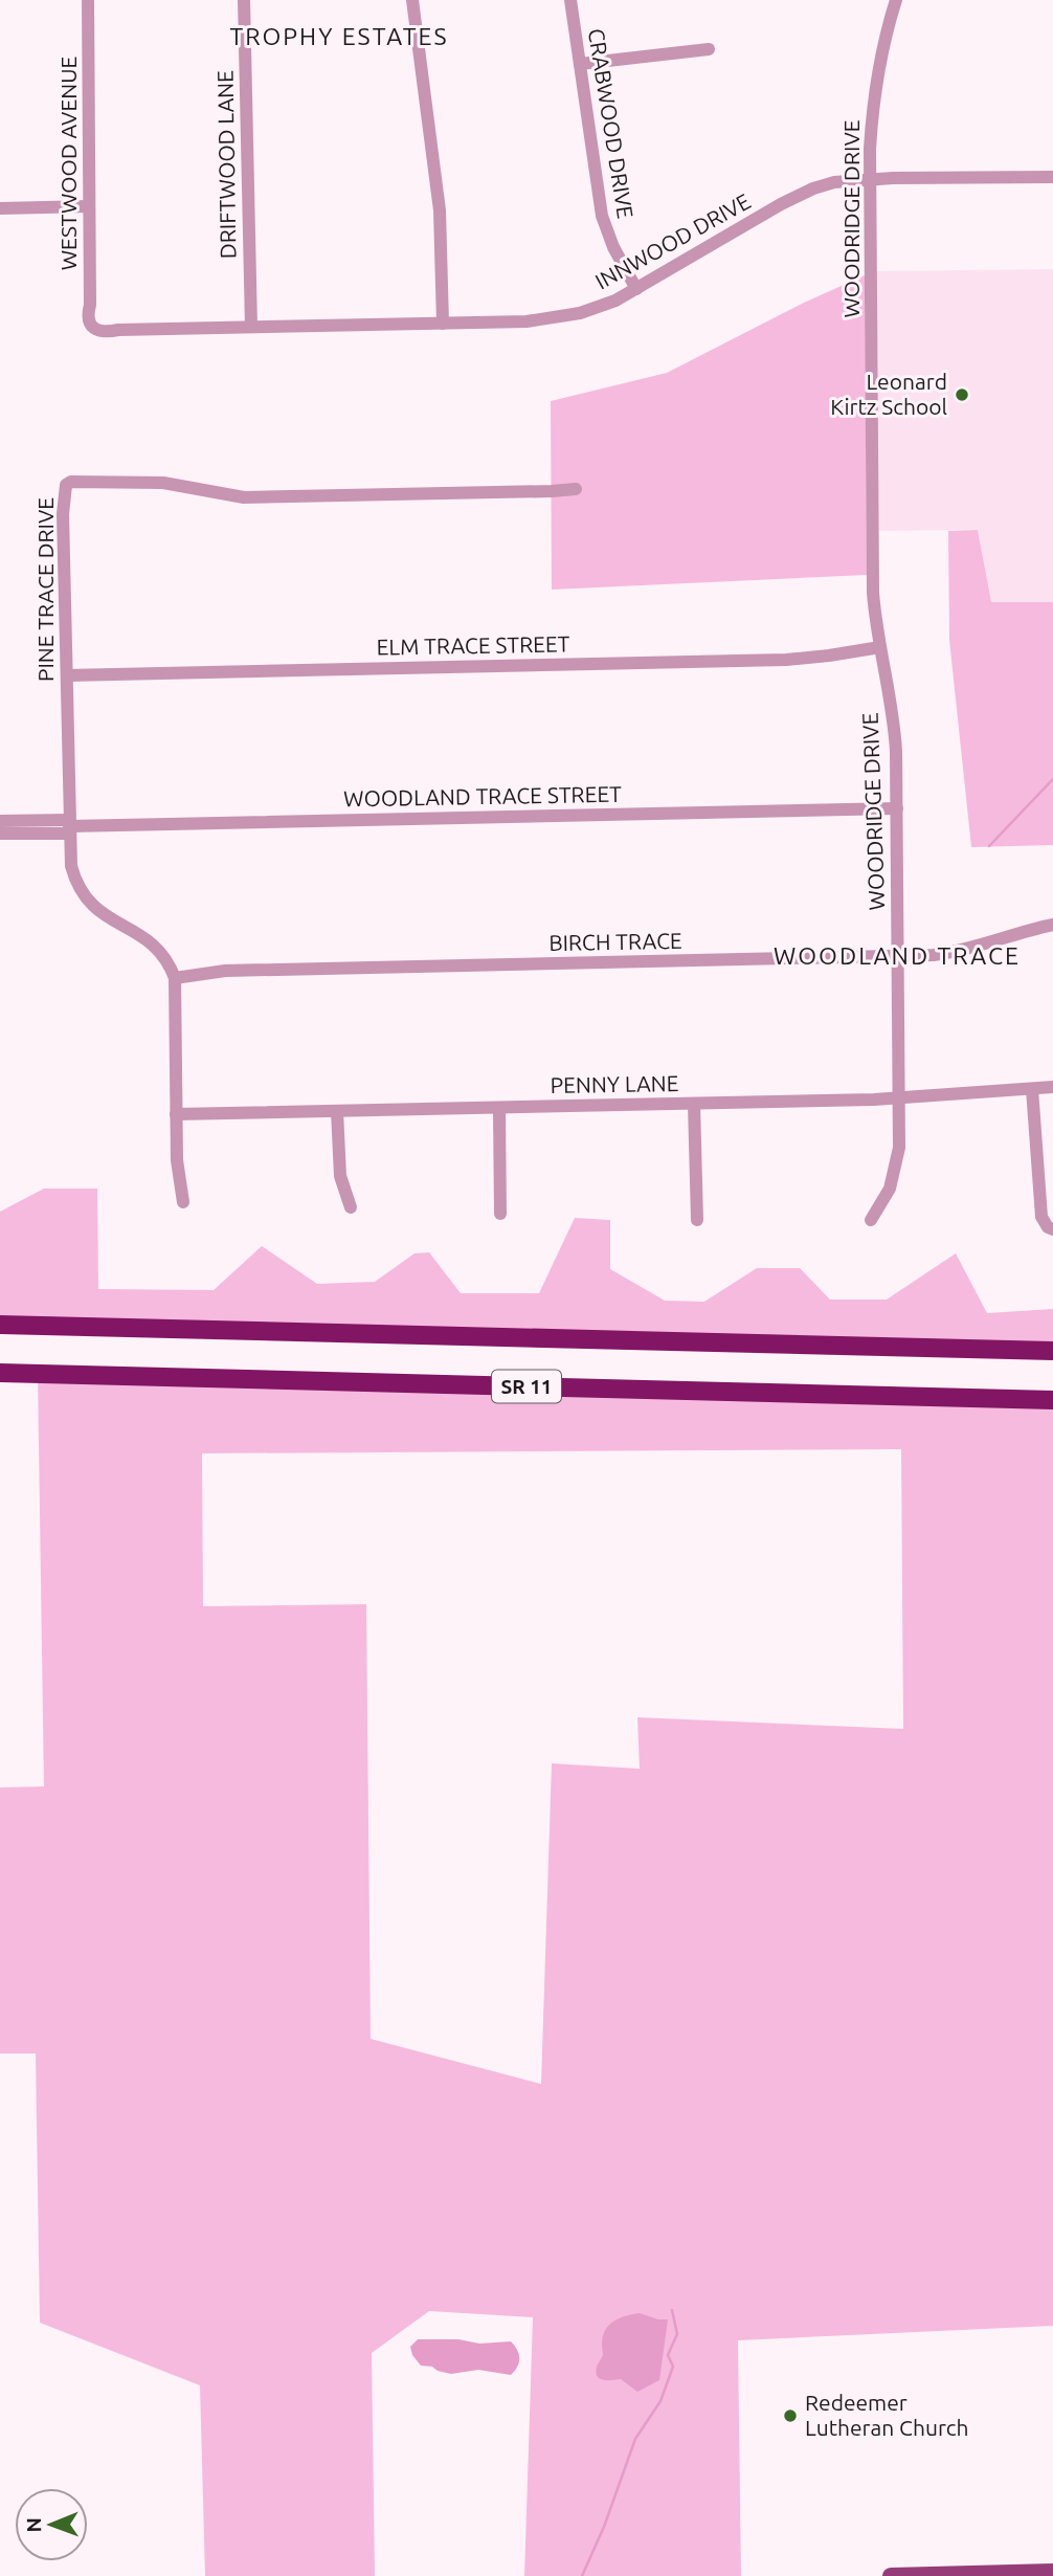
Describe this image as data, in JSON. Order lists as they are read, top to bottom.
{
  "streets": {
    "highway": ["SR 11"],
    "street": [
      "CRABWOOD DRIVE",
      "WESTWOOD AVENUE",
      "DRIFTWOOD LANE",
      "WOODRIDGE DRIVE",
      "INNWOOD DRIVE",
      "PINE TRACE DRIVE",
      "ELM TRACE STREET",
      "WOODLAND TRACE STREET",
      "BIRCH TRACE",
      "PENNY LANE"
    ]
  },
  "crossings": [
    ["CRABWOOD DRIVE", "INNWOOD DRIVE"],
    ["WESTWOOD AVENUE", "INNWOOD DRIVE"],
    ["DRIFTWOOD LANE", "INNWOOD DRIVE"],
    ["WOODRIDGE DRIVE", "INNWOOD DRIVE"],
    ["WOODRIDGE DRIVE", "ELM TRACE STREET"],
    ["WOODRIDGE DRIVE", "WOODLAND TRACE STREET"],
    ["WOODRIDGE DRIVE", "BIRCH TRACE"],
    ["WOODRIDGE DRIVE", "PENNY LANE"],
    ["PINE TRACE DRIVE", "ELM TRACE STREET"],
    ["PINE TRACE DRIVE", "WOODLAND TRACE STREET"],
    ["PINE TRACE DRIVE", "BIRCH TRACE"]
  ],
  "districts": ["TROPHY ESTATES", "WOODLAND TRACE"],
  "places": ["Leonard Kirtz School", "Redeemer Lutheran Church"],
  "north": "left"
}
